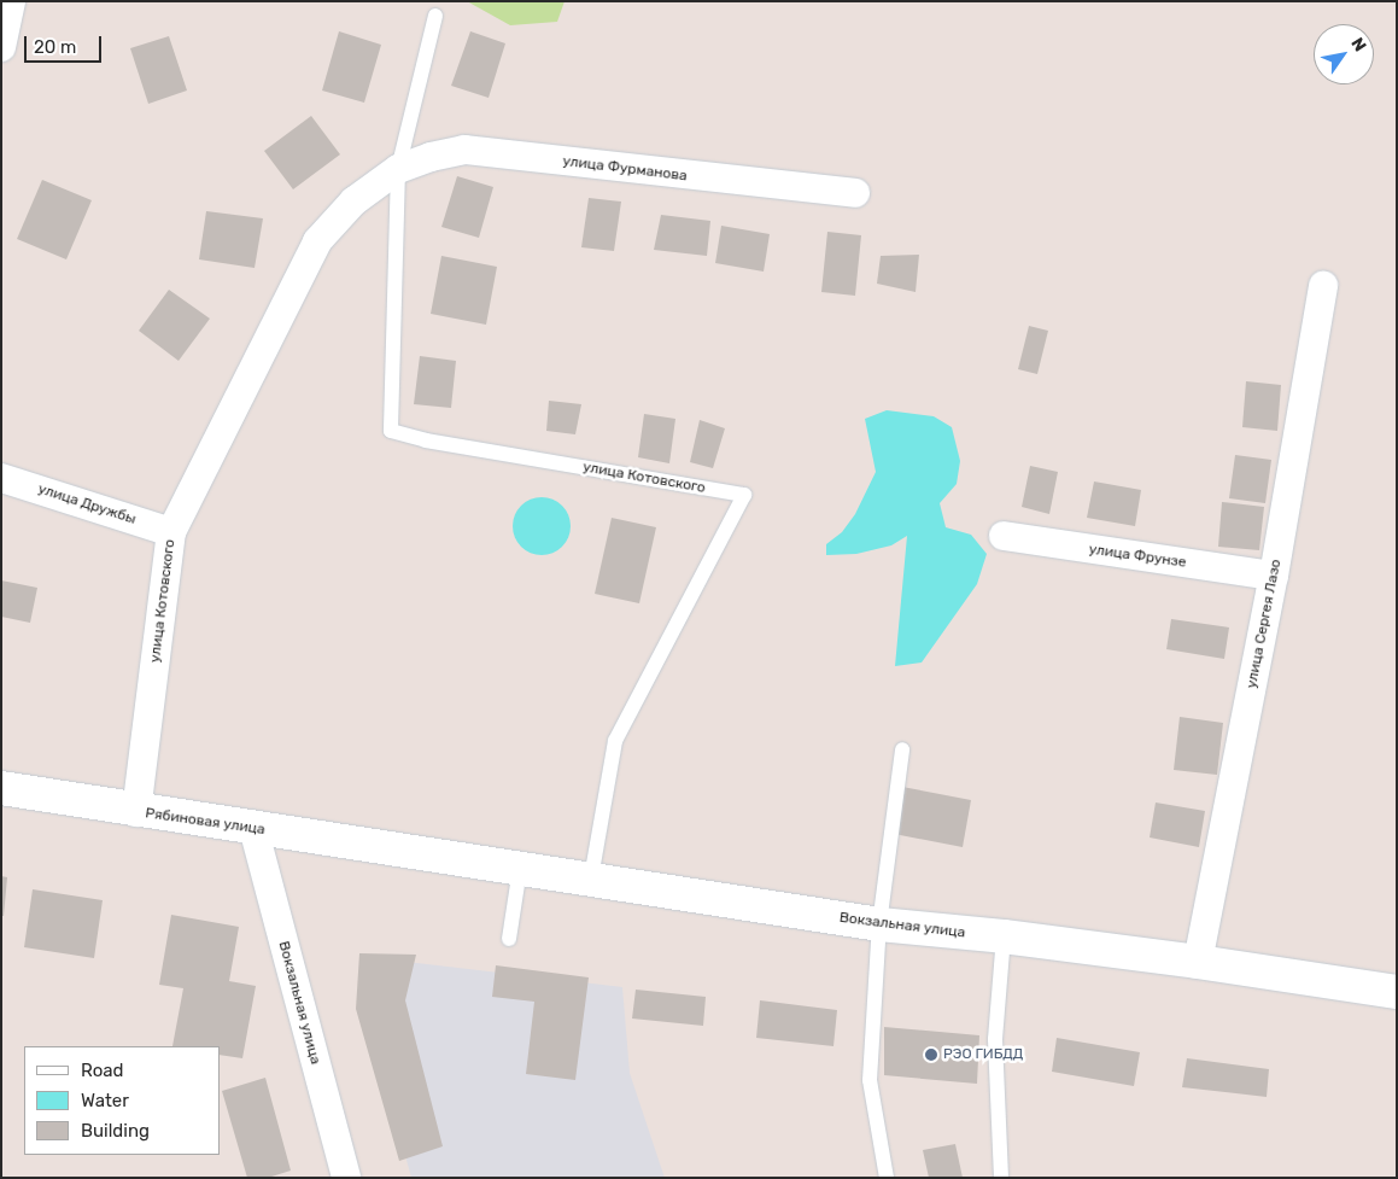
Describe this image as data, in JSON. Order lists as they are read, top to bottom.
{
  "streets": {
    "main road": ["Рябиновая улица", "Вокзальная улица"],
    "street": [
      "улица Фурманова",
      "улица Котовского",
      "улица Дружбы",
      "улица Фрунзе",
      "улица Сергея Лазо"
    ]
  },
  "crossings": [
    ["улица Фурманова", "улица Котовского"],
    ["улица Котовского", "улица Дружбы"],
    ["улица Котовского", "Рябиновая улица"],
    ["улица Котовского", "Вокзальная улица"],
    ["улица Фрунзе", "улица Сергея Лазо"],
    ["улица Сергея Лазо", "Вокзальная улица"],
    ["Рябиновая улица", "Вокзальная улица"]
  ],
  "places": ["РЭО ГИБДД"],
  "legend": ["Road", "Water", "Building"],
  "scale_bar": "20 m",
  "north": "top right"
}
